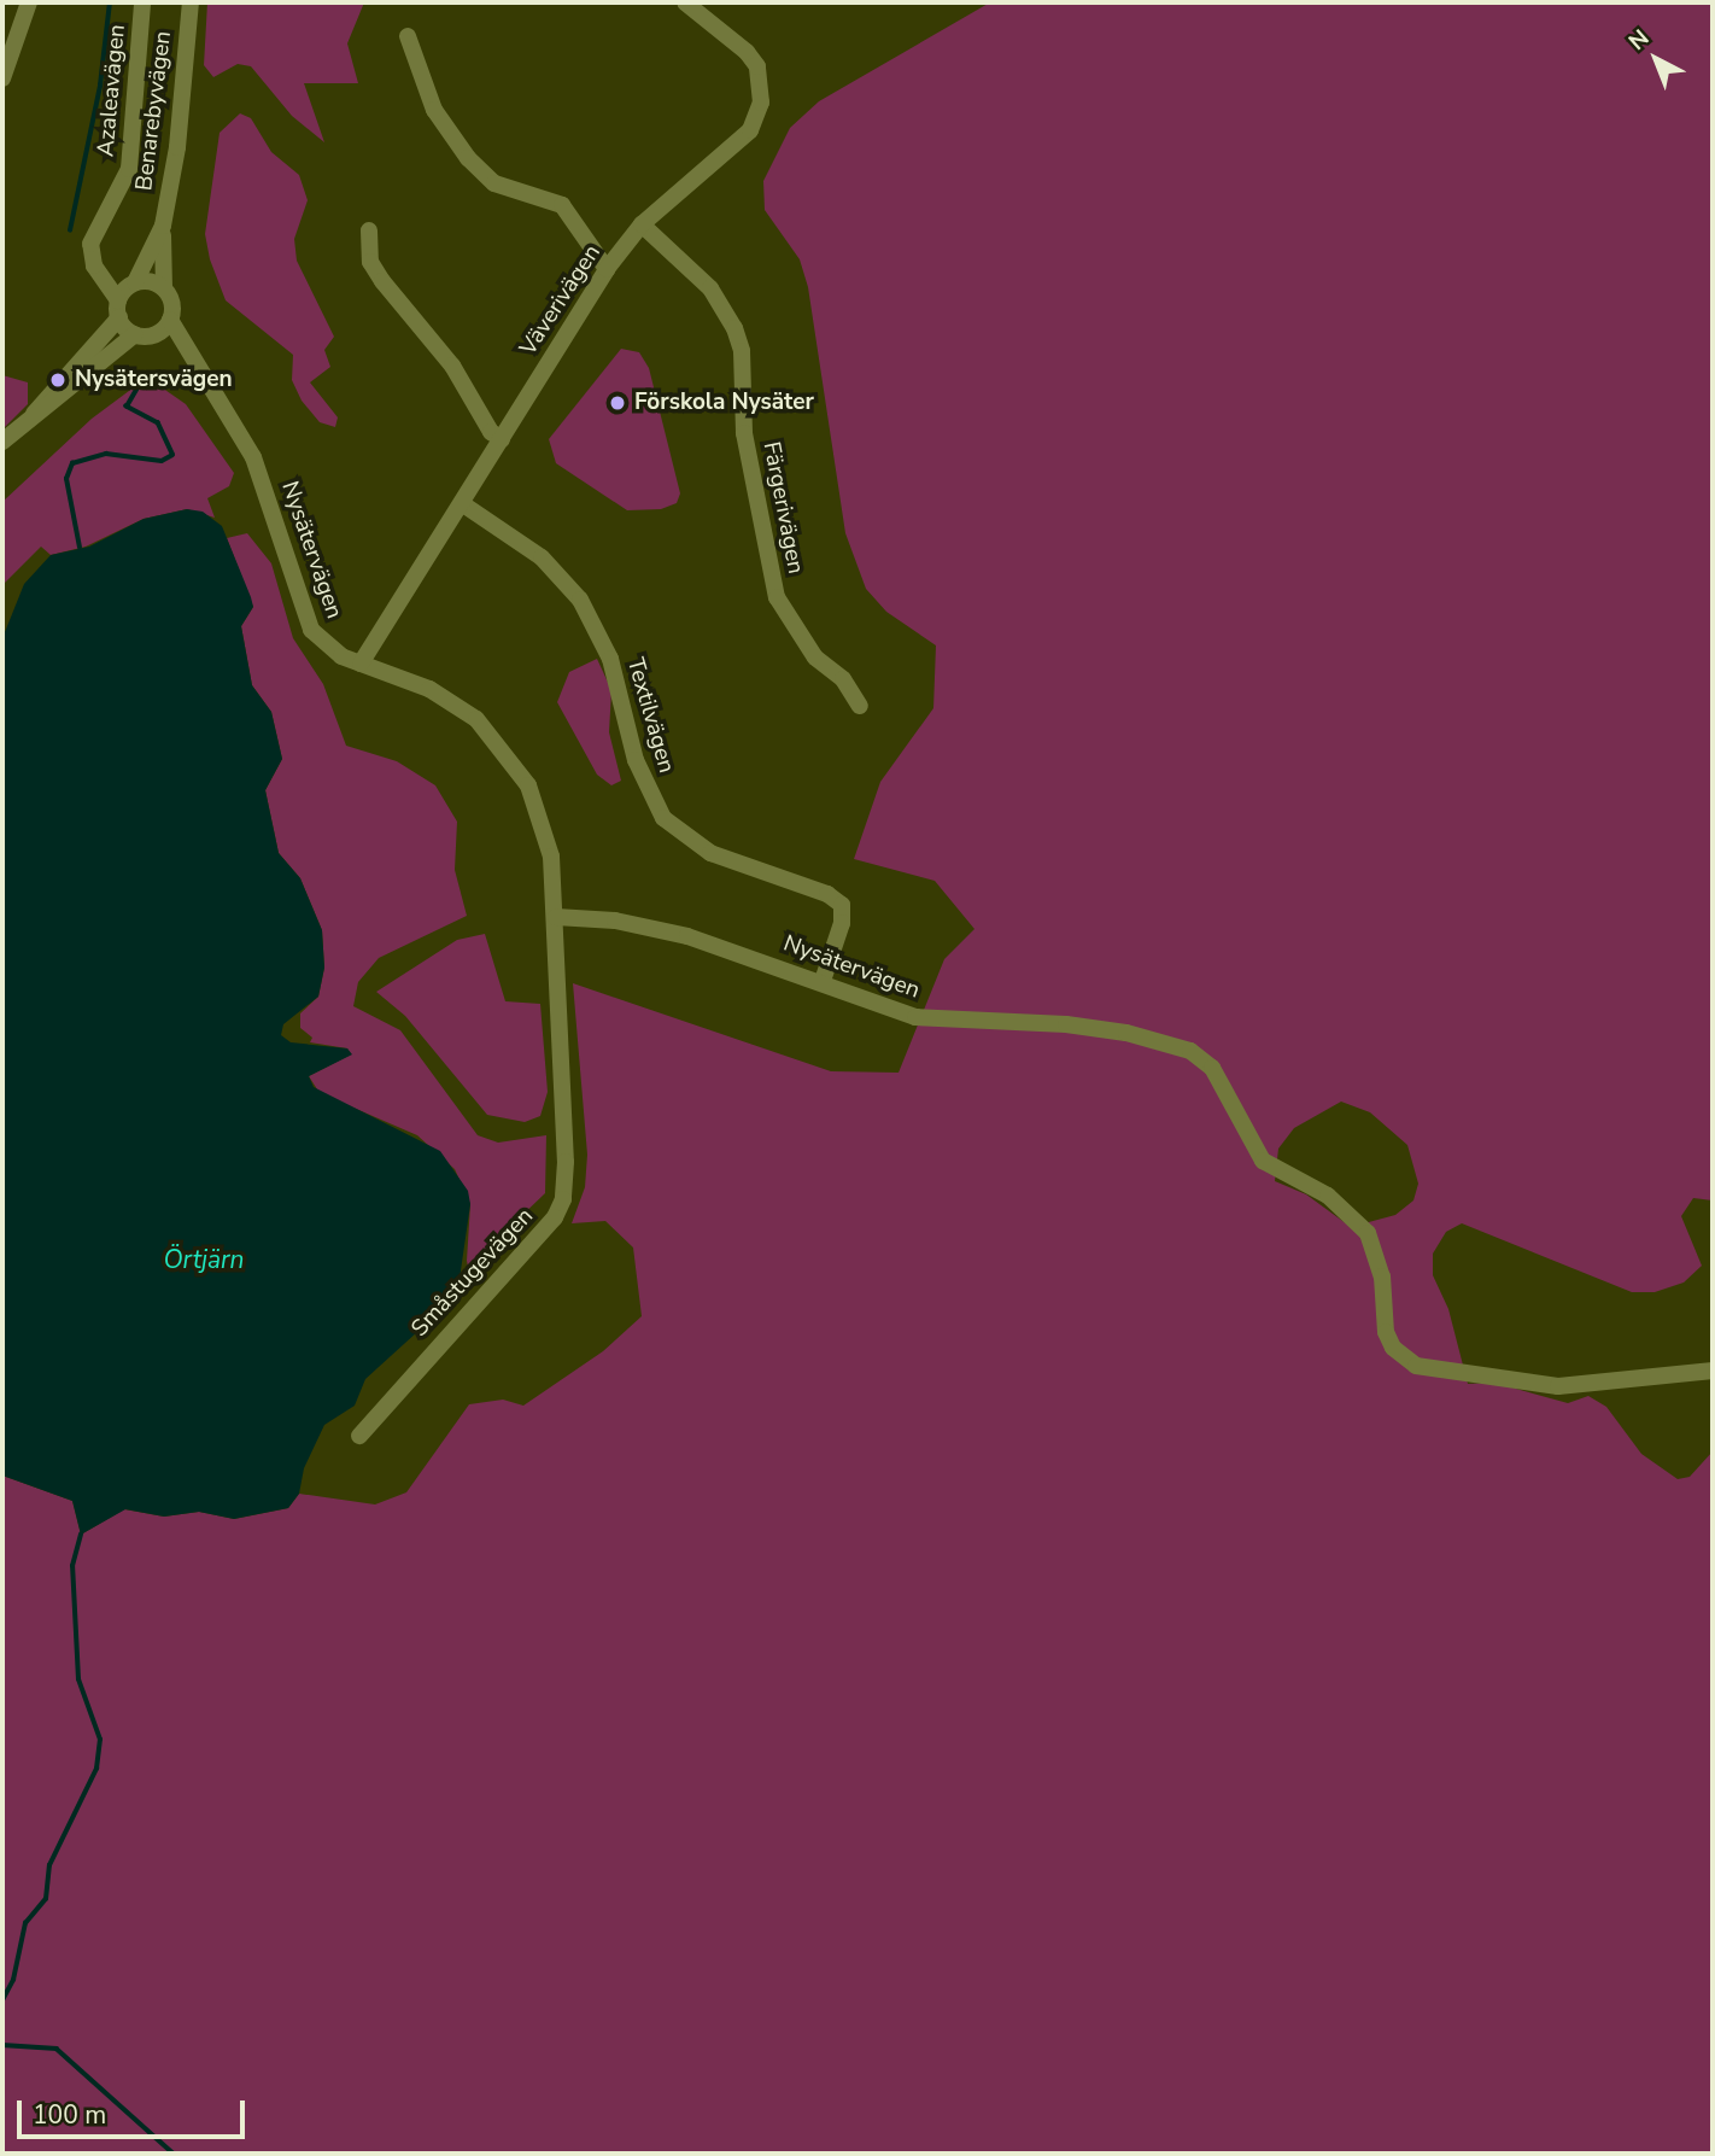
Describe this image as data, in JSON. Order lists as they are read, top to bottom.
{
  "streets": {
    "street": [
      "Azaleavägen",
      "Benarebyvägen",
      "Väverivägen",
      "Färgerivägen",
      "Nysätervägen",
      "Textilvägen",
      "Småstugevägen"
    ]
  },
  "crossings": [
    ["Azaleavägen", "Benarebyvägen"],
    ["Azaleavägen", "Nysätervägen"],
    ["Benarebyvägen", "Nysätervägen"],
    ["Väverivägen", "Färgerivägen"],
    ["Väverivägen", "Nysätervägen"],
    ["Väverivägen", "Textilvägen"],
    ["Nysätervägen", "Textilvägen"],
    ["Nysätervägen", "Småstugevägen"]
  ],
  "water": ["Örtjärn"],
  "places": ["Nysätersvägen", "Förskola Nysäter"],
  "scale_bar": "100 m",
  "north": "top left"
}
